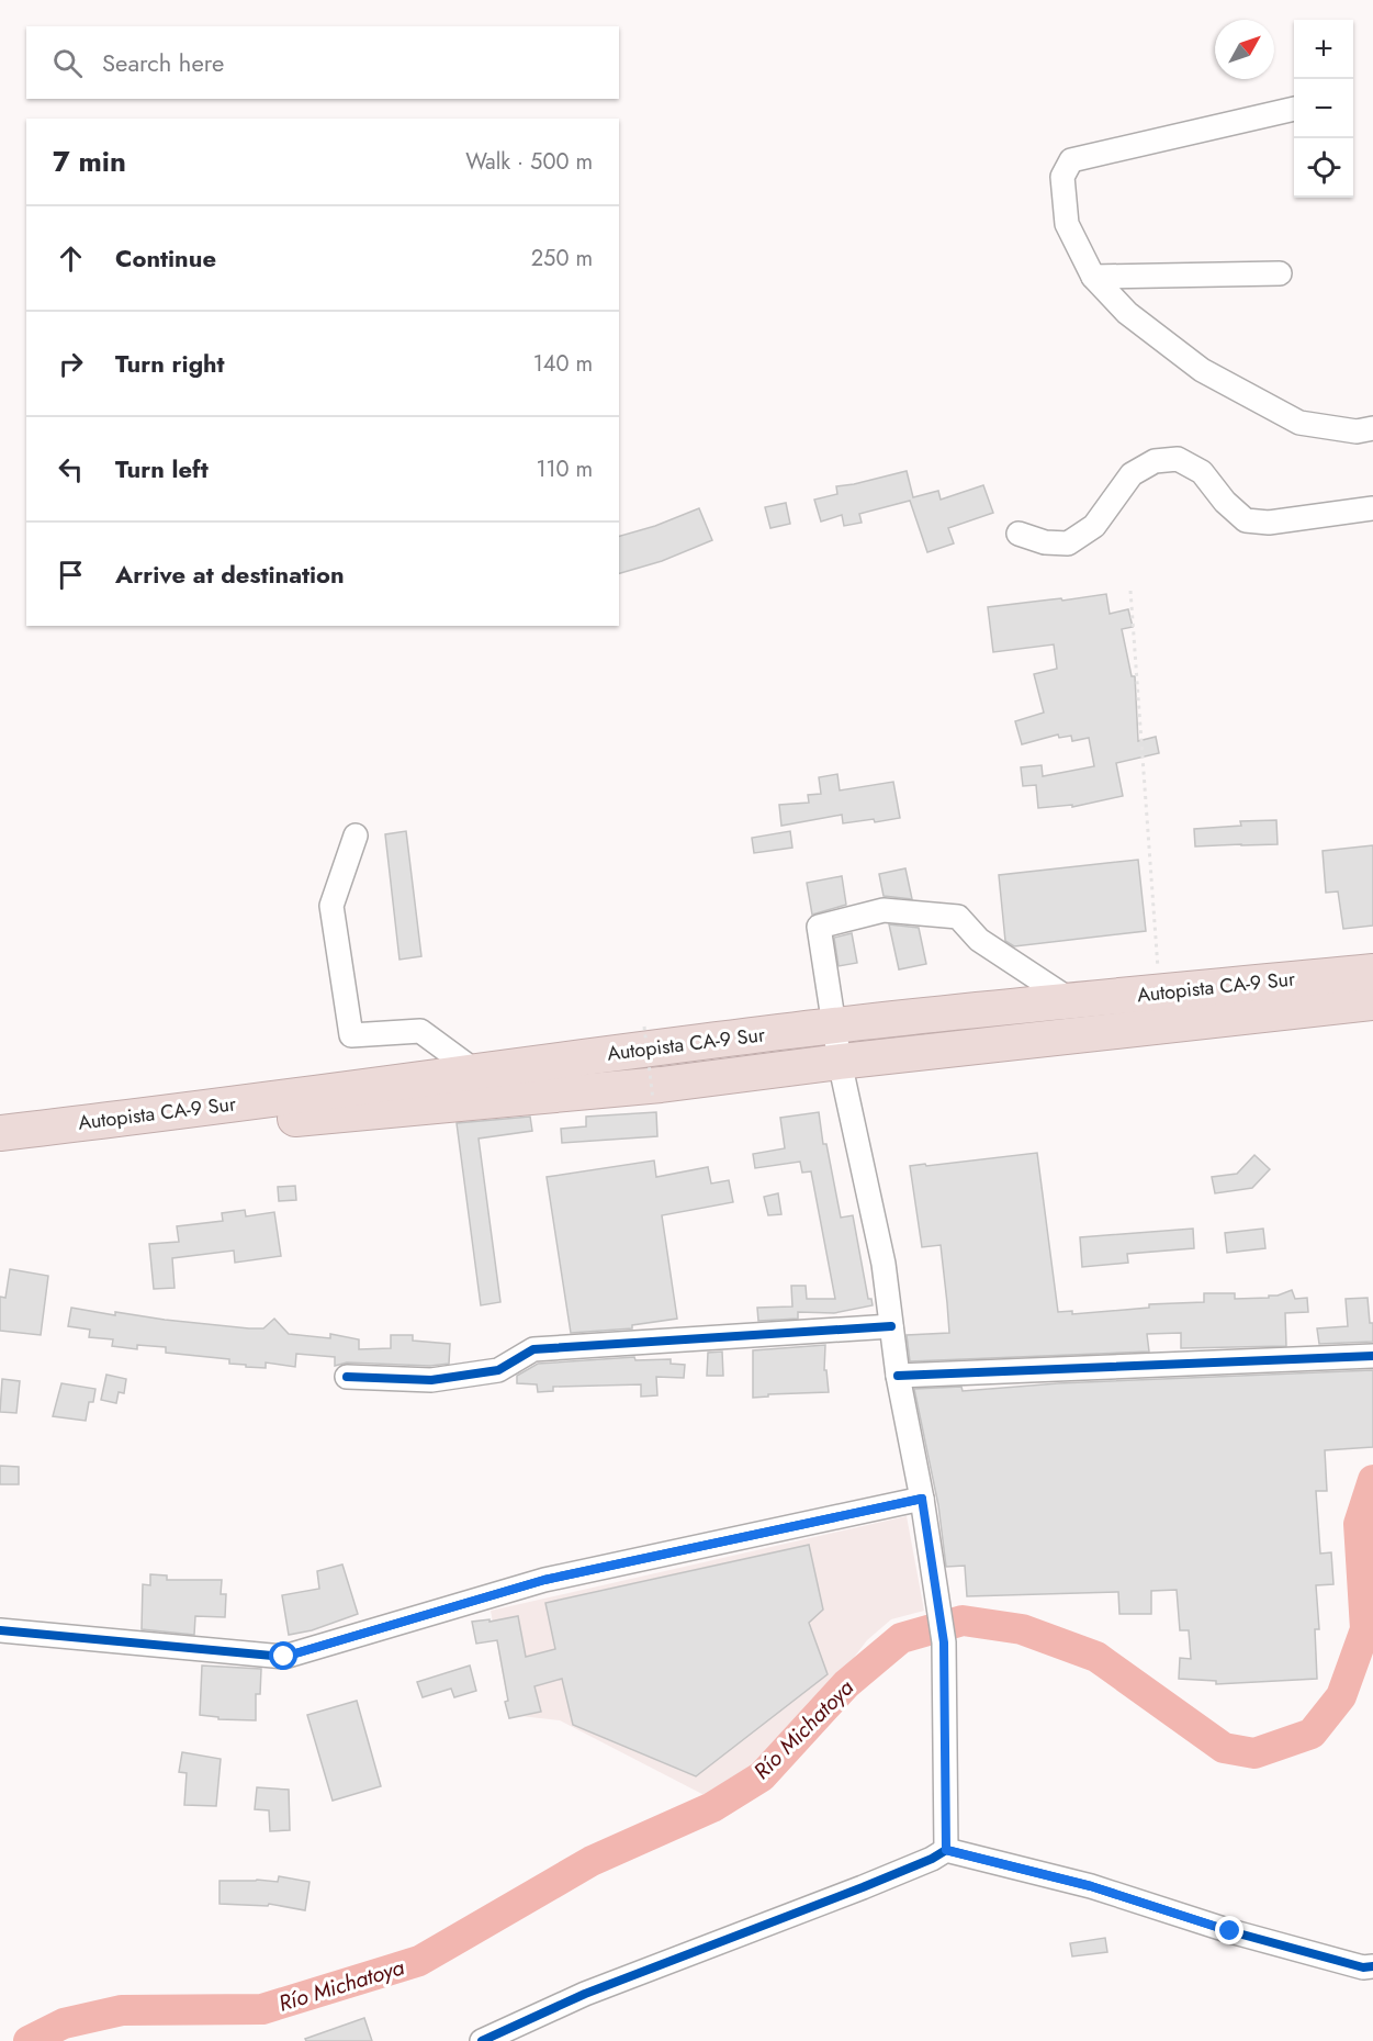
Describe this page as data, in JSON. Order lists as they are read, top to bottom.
{
  "streets": {
    "highway": ["Autopista CA-9 Sur"]
  },
  "water": ["Río Michatoya"],
  "north": "top right",
  "page": {
    "map_buttons": ["+", "−"],
    "search": "Search here",
    "heading": ["7 min", "Walk · 500 m"],
    "list": [
      ["Continue", "250 m"],
      ["Turn right", "140 m"],
      ["Turn left", "110 m"],
      "Arrive at destination"
    ]
  }
}
